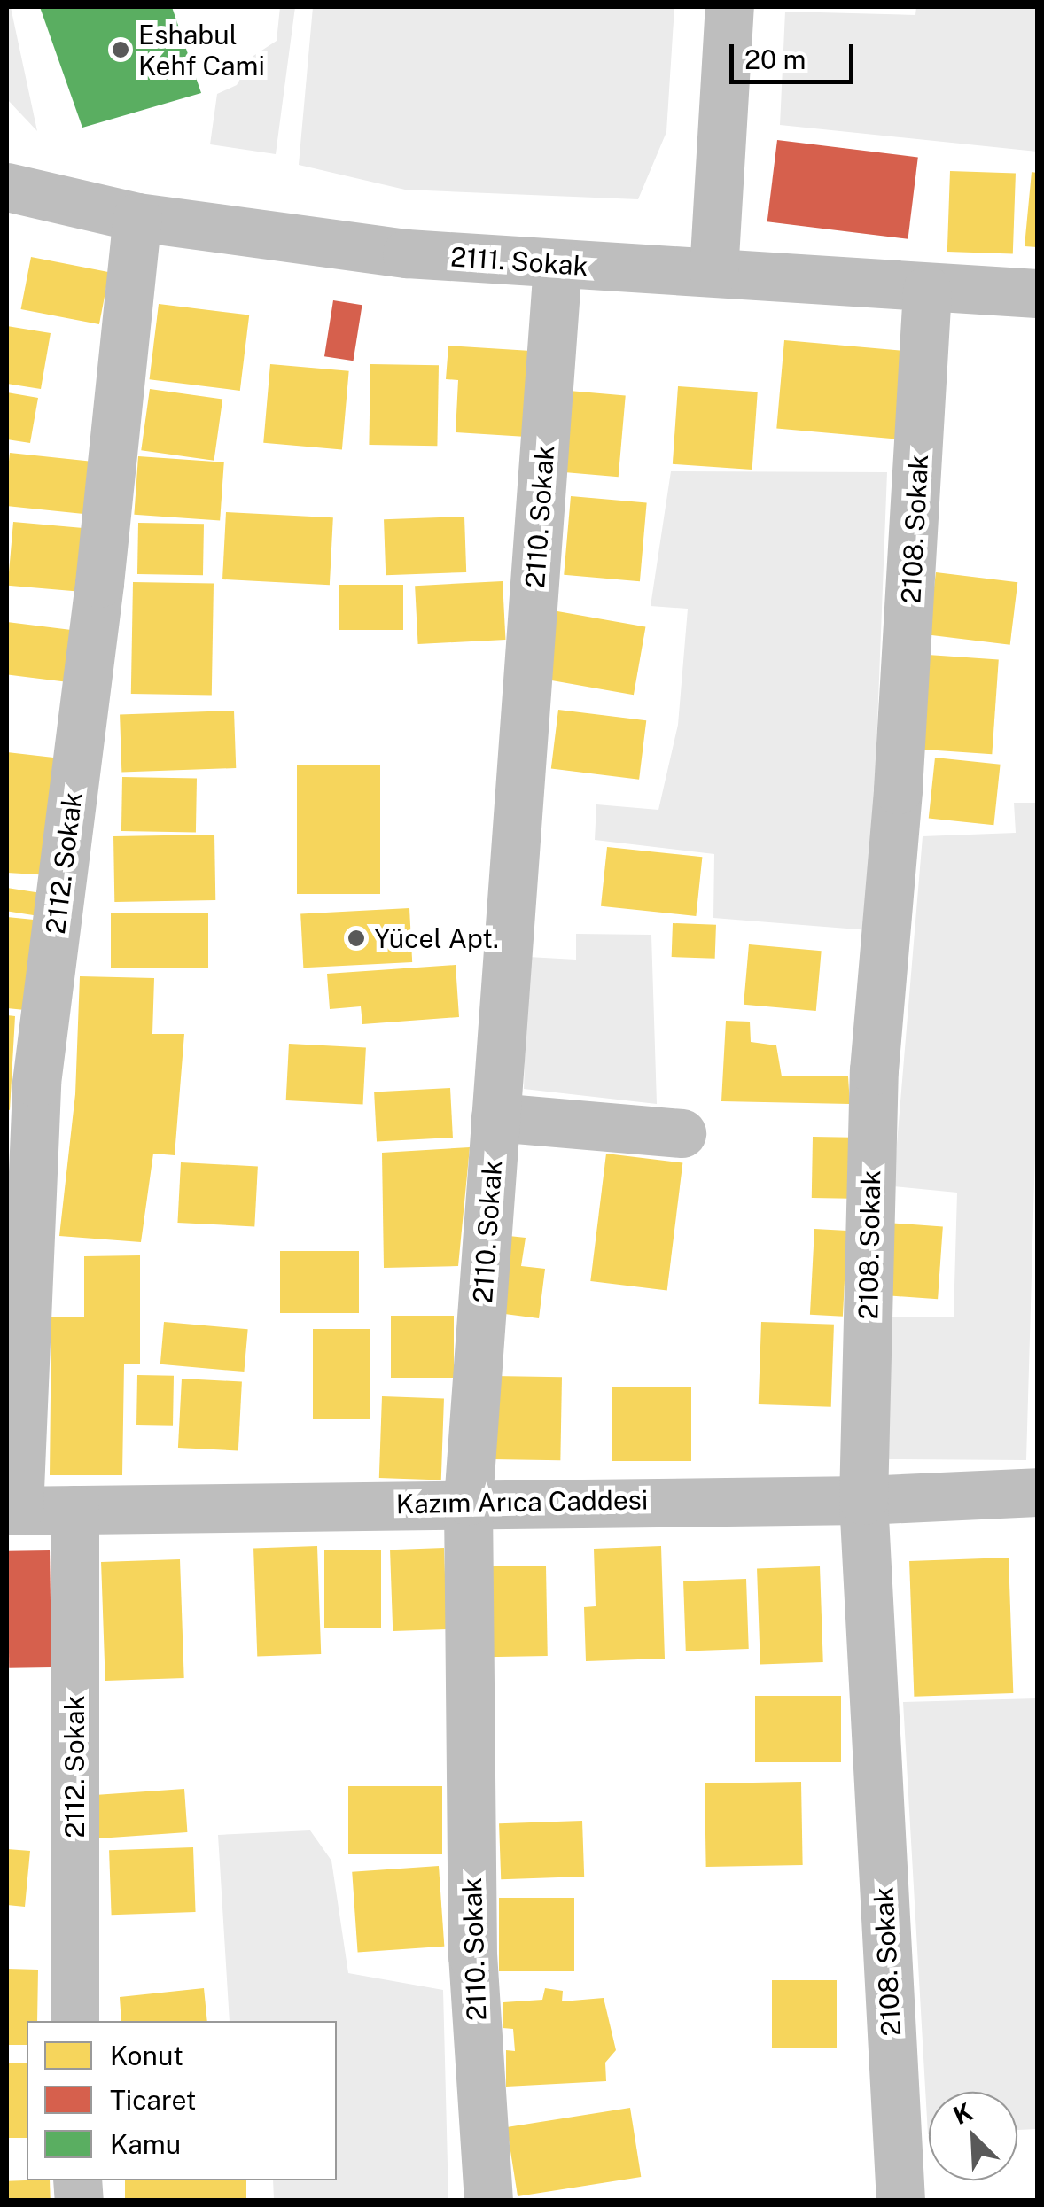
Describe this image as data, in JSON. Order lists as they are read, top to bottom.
{
  "streets": {
    "street": [
      "2111. Sokak",
      "2110. Sokak",
      "2108. Sokak",
      "2112. Sokak",
      "Kazım Arıca Caddesi"
    ]
  },
  "crossings": [
    ["2111. Sokak", "2110. Sokak"],
    ["2111. Sokak", "2108. Sokak"],
    ["2111. Sokak", "2112. Sokak"],
    ["2110. Sokak", "Kazım Arıca Caddesi"],
    ["2108. Sokak", "Kazım Arıca Caddesi"],
    ["2112. Sokak", "Kazım Arıca Caddesi"]
  ],
  "places": ["Eshabul Kehf Cami", "Yücel Apt."],
  "legend": ["Konut", "Ticaret", "Kamu"],
  "scale_bar": "20 m",
  "north": "top left"
}
